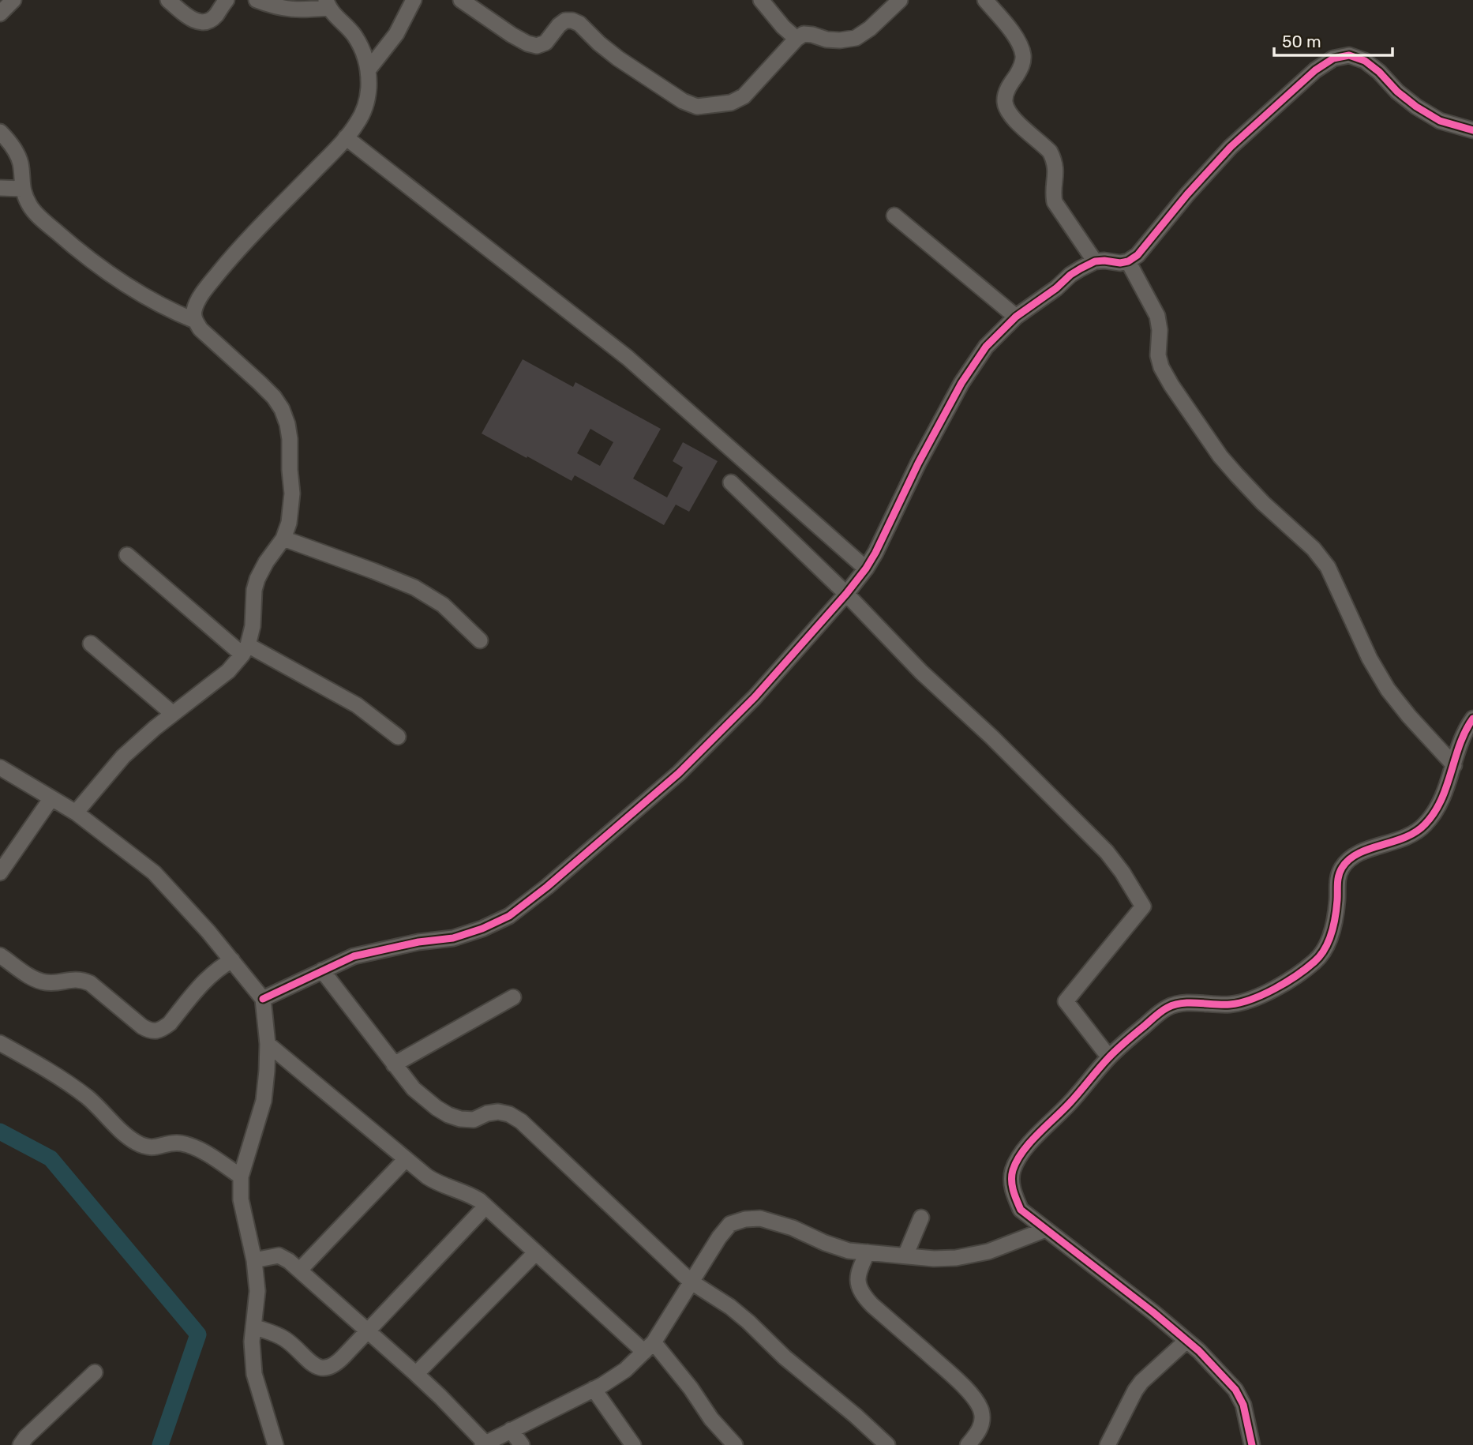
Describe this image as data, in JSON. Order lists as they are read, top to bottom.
{
  "scale_bar": "50 m"
}
